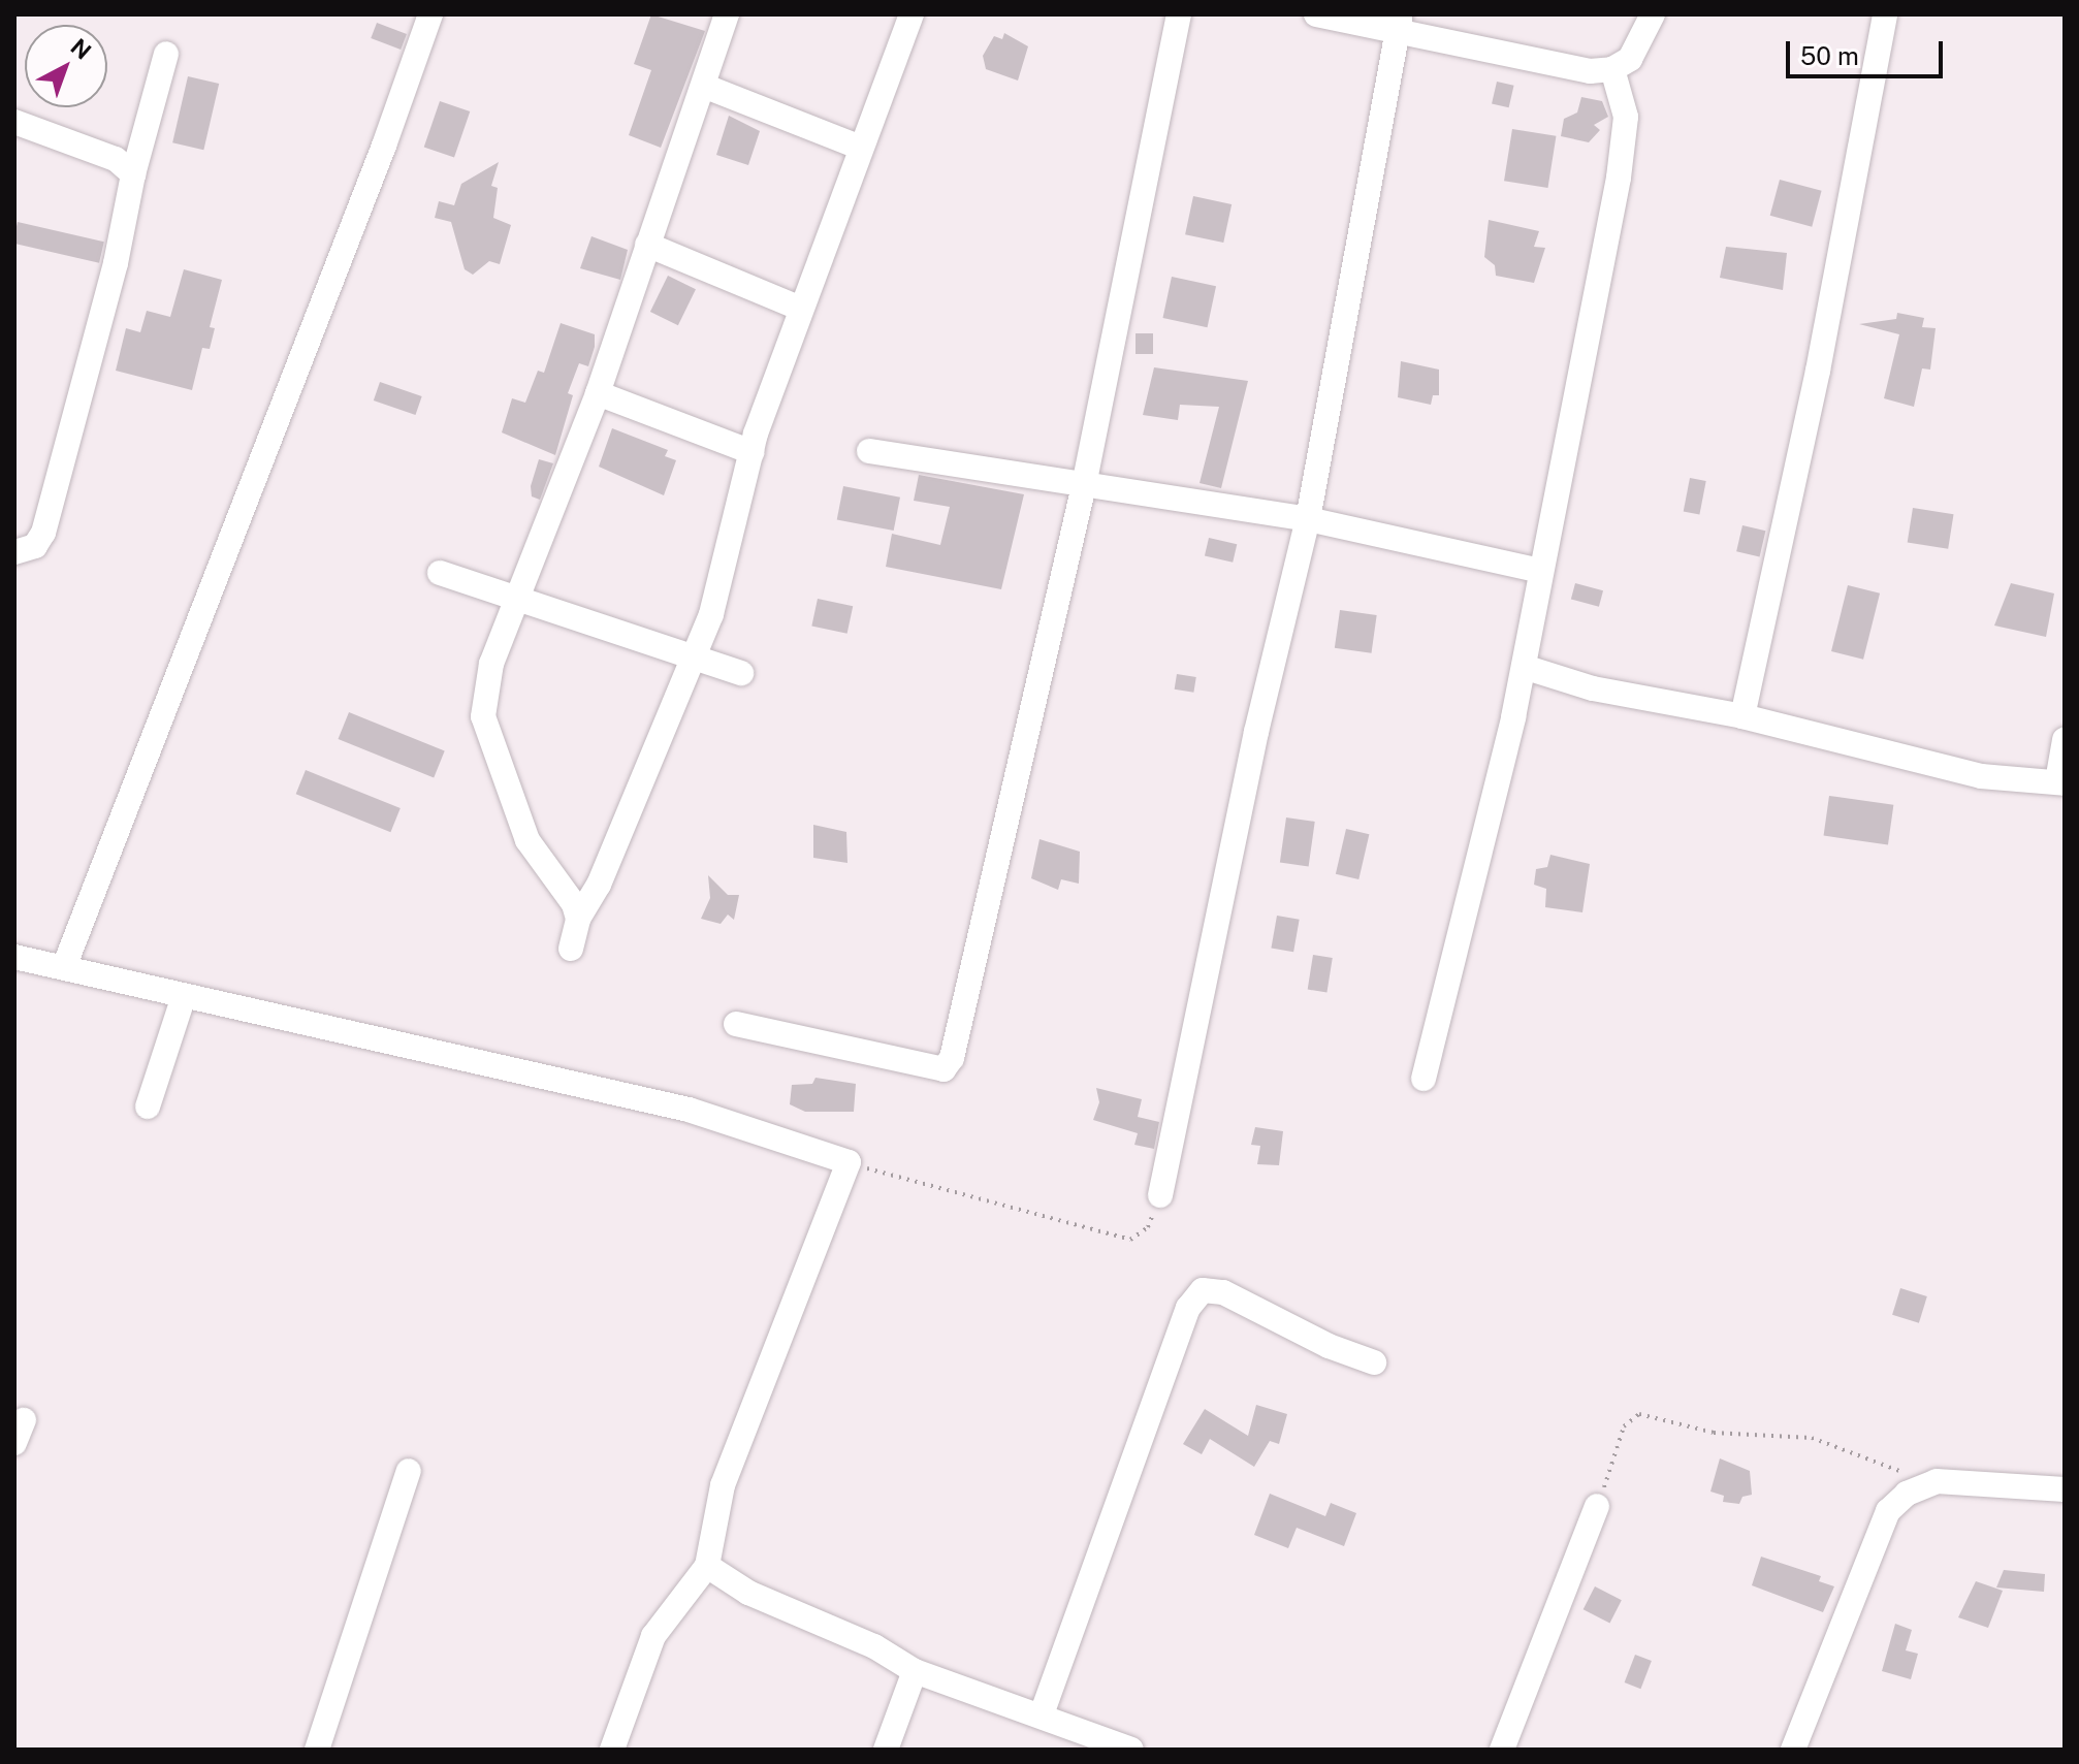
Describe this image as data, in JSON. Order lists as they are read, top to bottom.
{
  "scale_bar": "50 m",
  "north": "top right"
}
